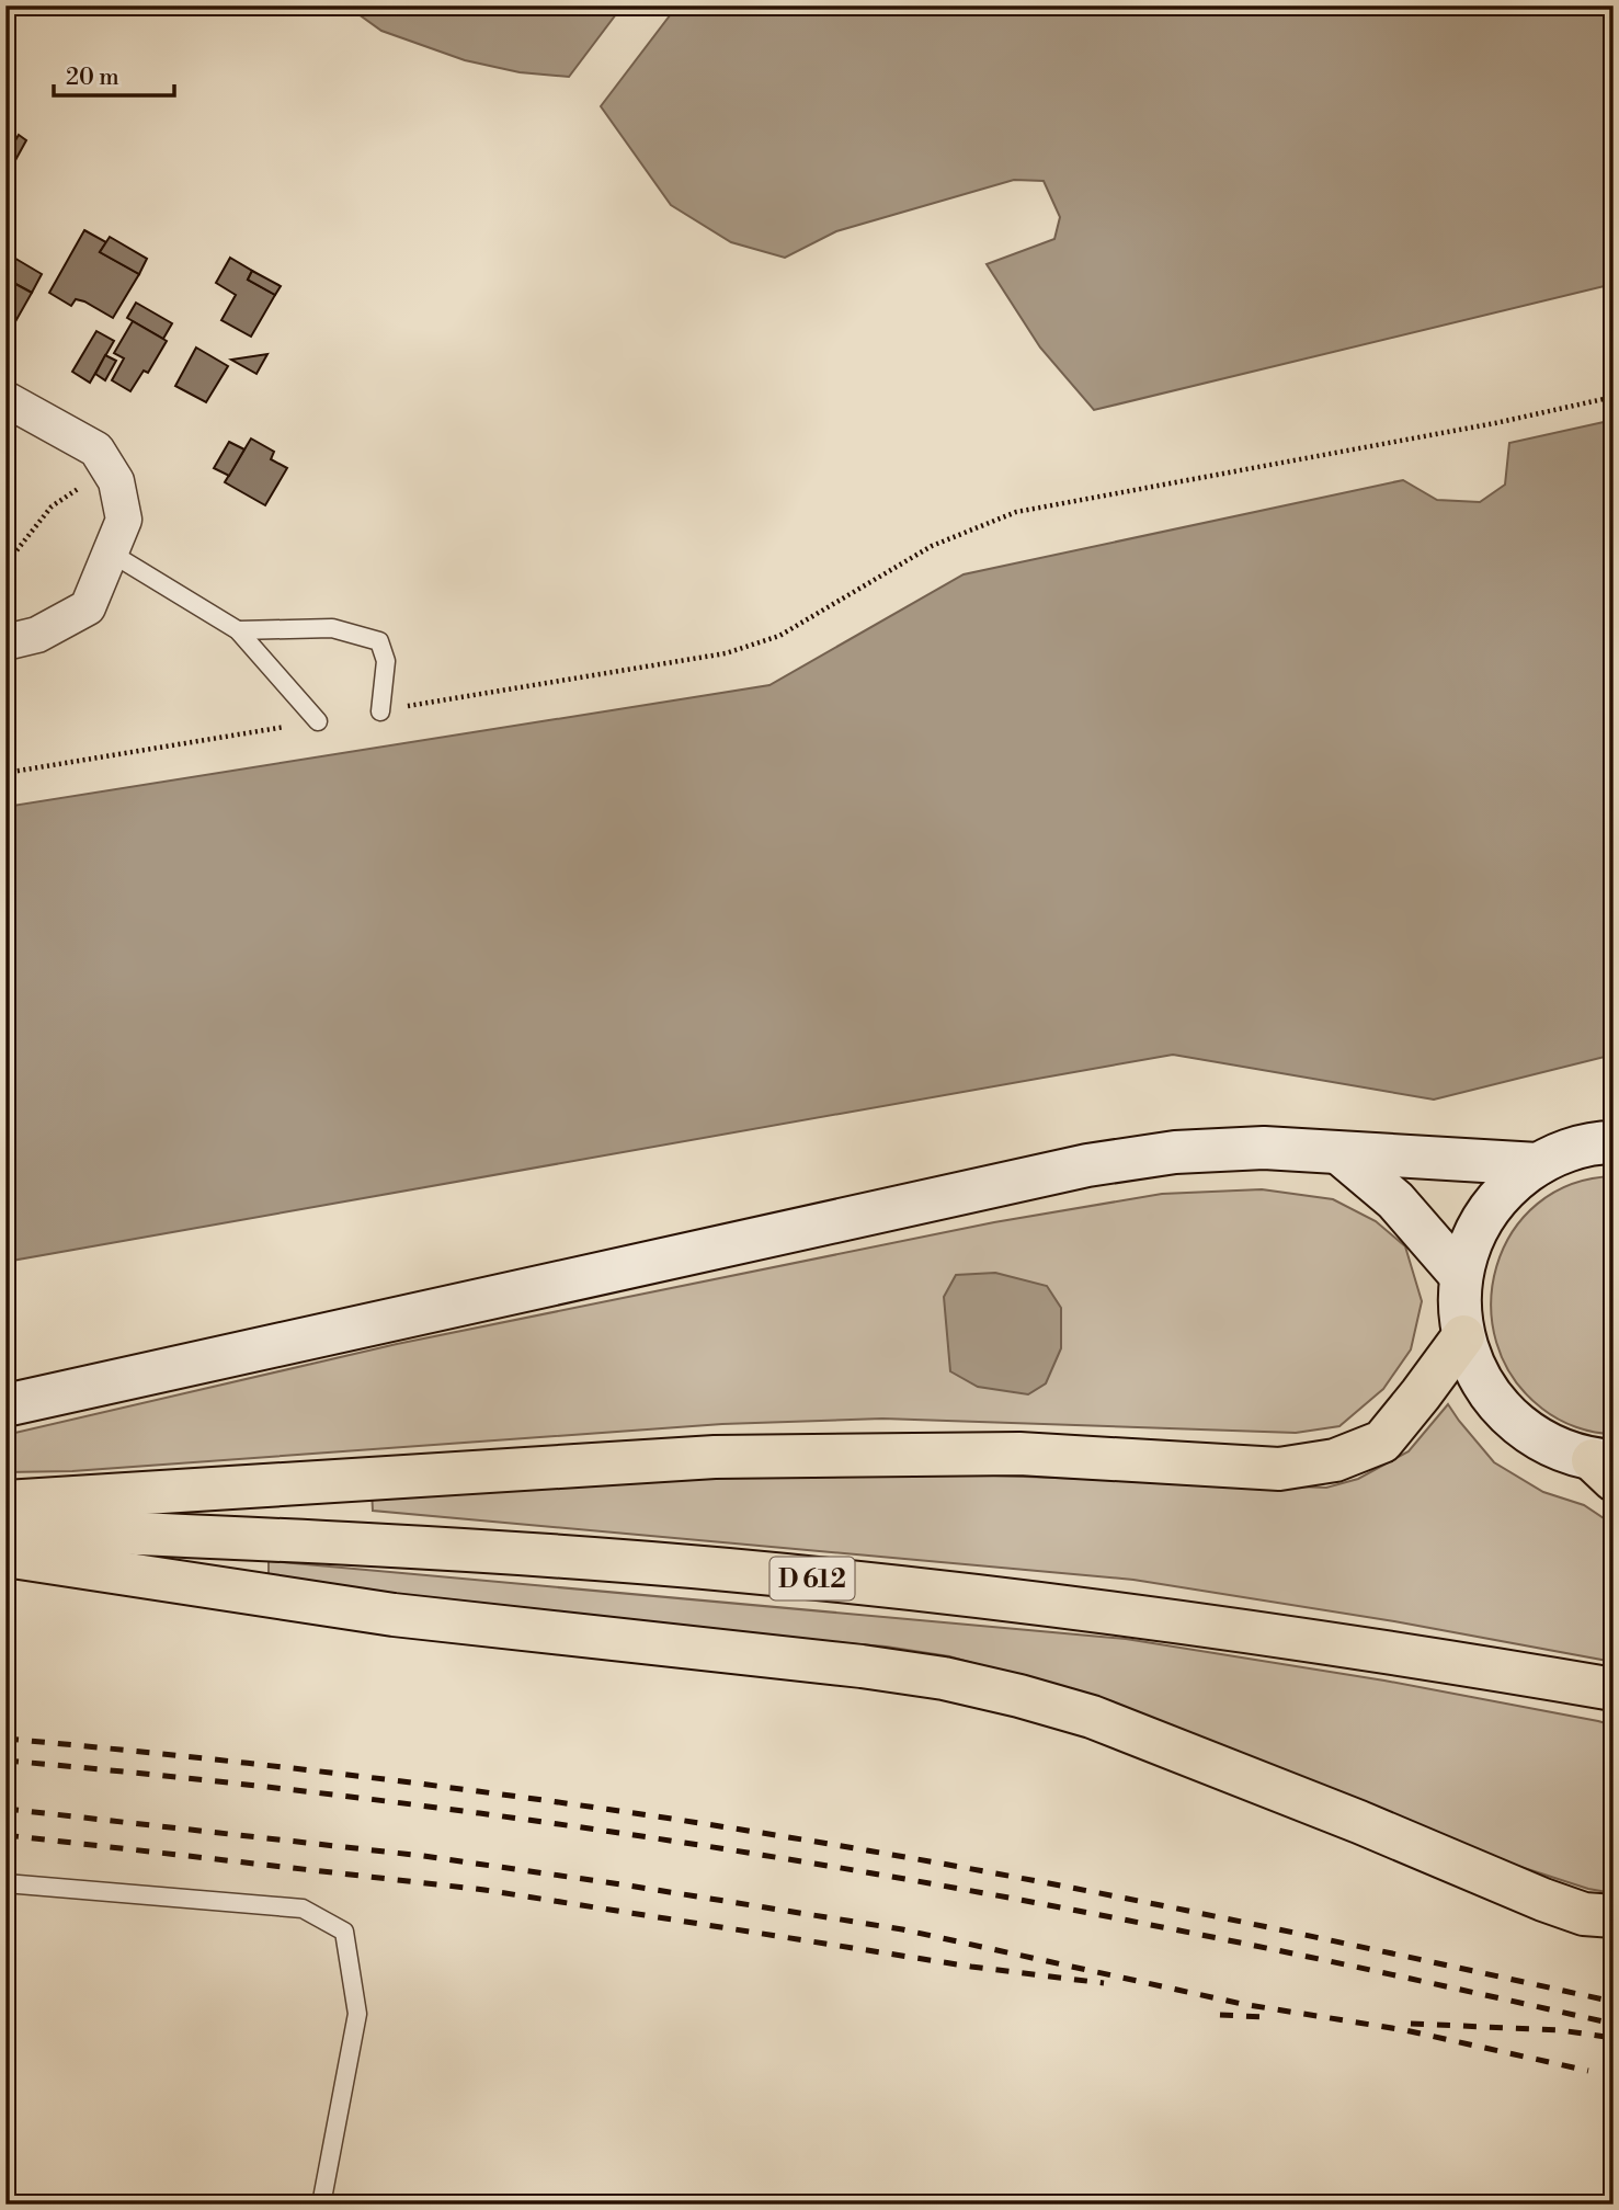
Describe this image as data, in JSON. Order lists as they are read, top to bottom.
{
  "streets": {
    "main road": ["D 612"]
  },
  "scale_bar": "20 m"
}
